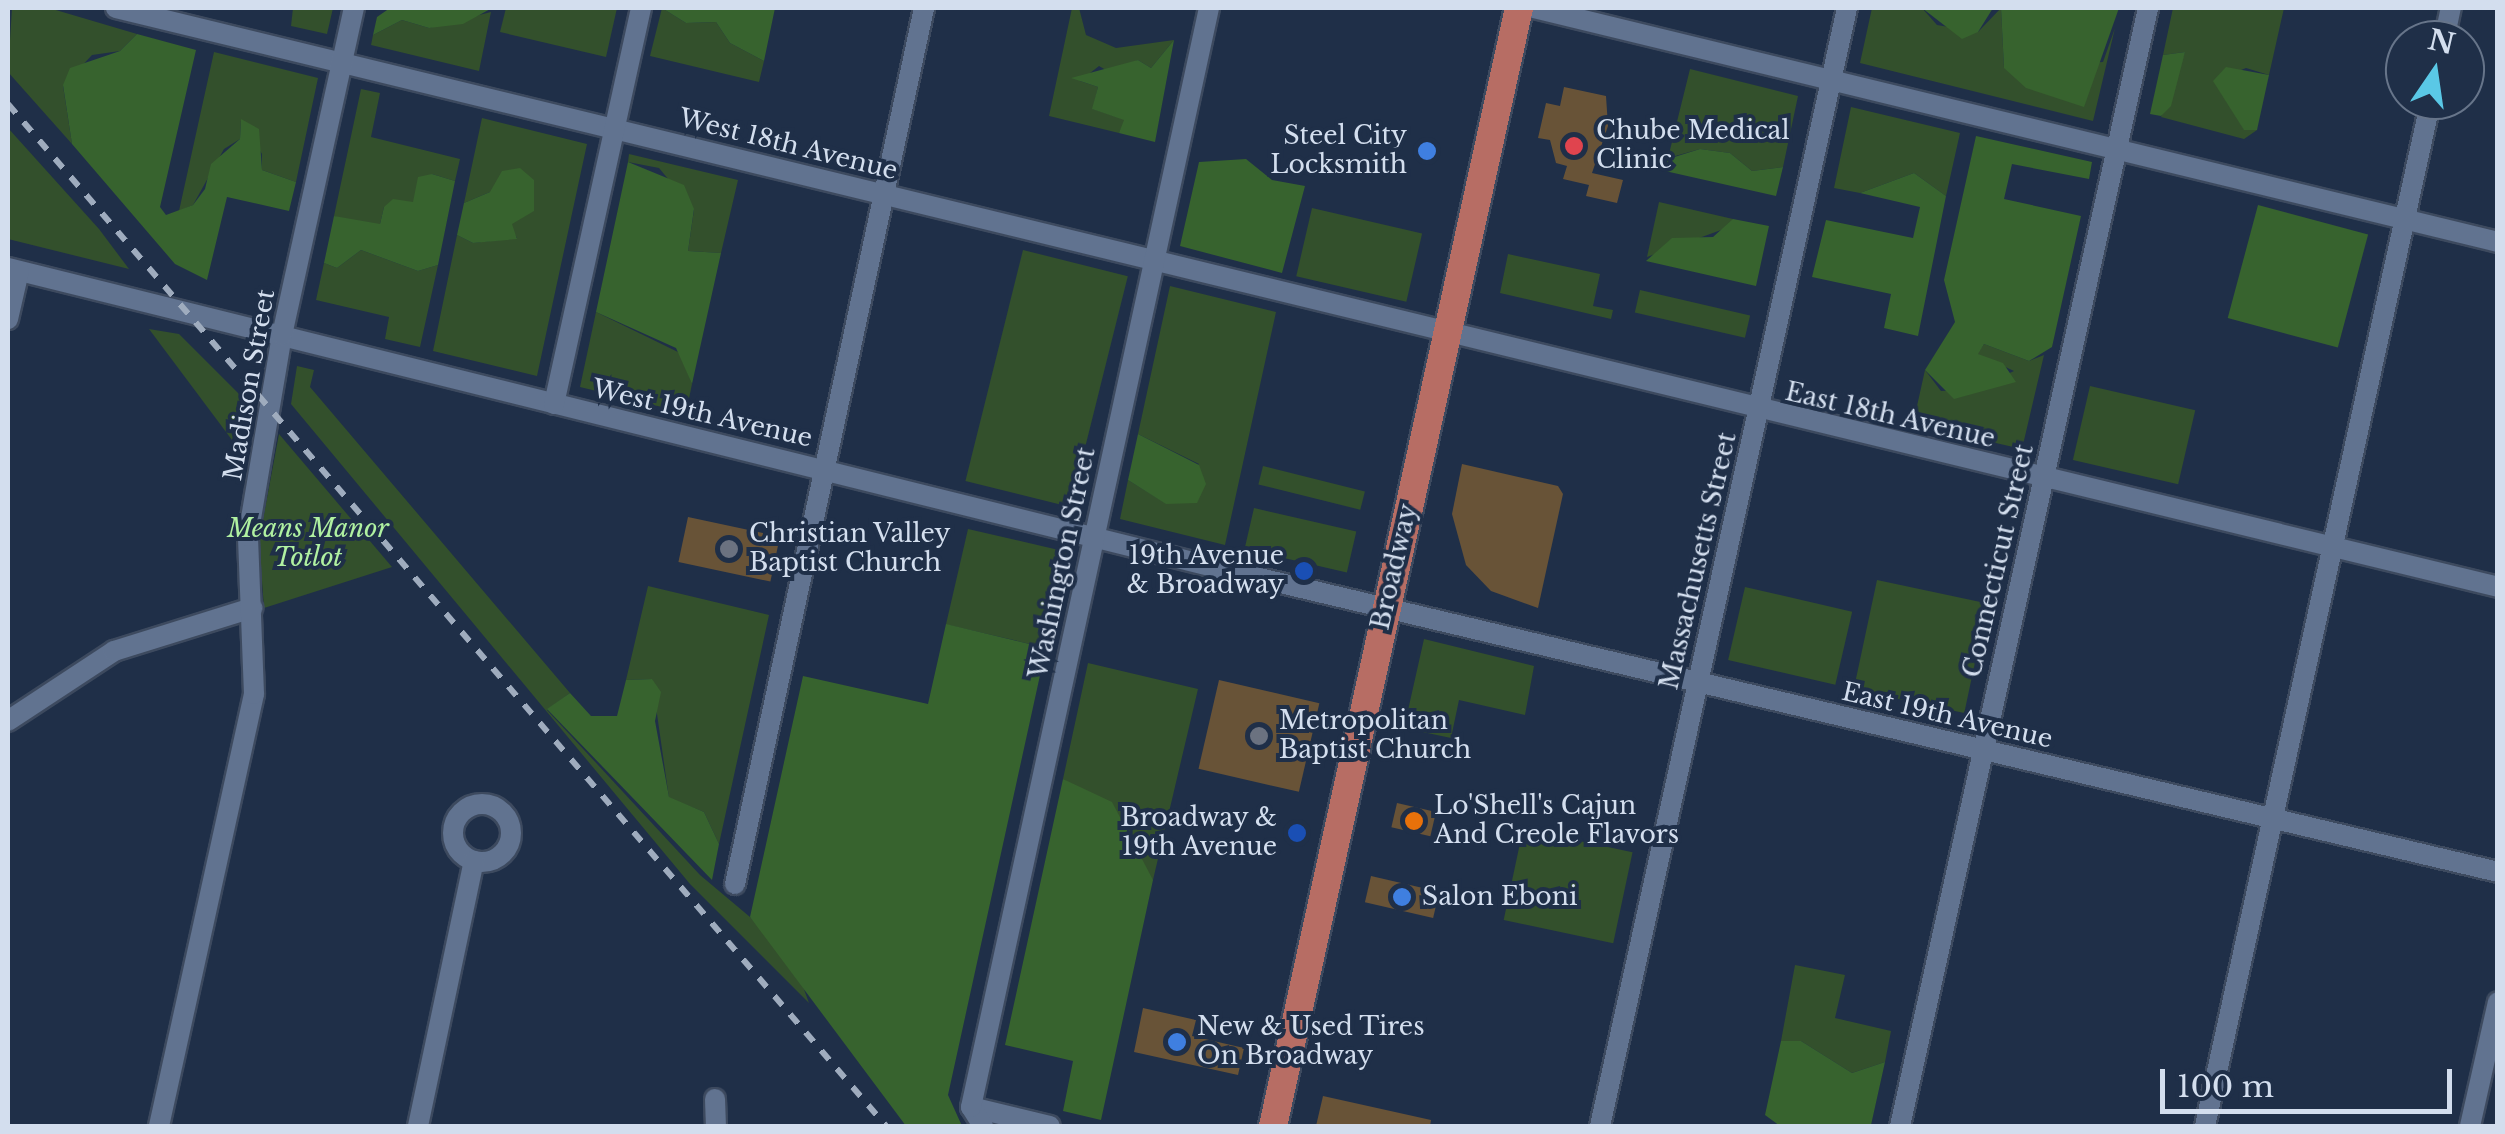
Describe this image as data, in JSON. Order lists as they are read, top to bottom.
{
  "streets": {
    "main road": ["Broadway"],
    "street": [
      "West 18th Avenue",
      "Madison Street",
      "West 19th Avenue",
      "East 18th Avenue",
      "Massachusetts Street",
      "Connecticut Street",
      "Washington Street",
      "East 19th Avenue"
    ]
  },
  "crossings": [
    ["West 18th Avenue", "Madison Street"],
    ["West 18th Avenue", "East 18th Avenue"],
    ["West 18th Avenue", "Washington Street"],
    ["West 18th Avenue", "Broadway"],
    ["Madison Street", "West 19th Avenue"],
    ["West 19th Avenue", "Washington Street"],
    ["West 19th Avenue", "Broadway"],
    ["West 19th Avenue", "East 19th Avenue"],
    ["East 18th Avenue", "Massachusetts Street"],
    ["East 18th Avenue", "Connecticut Street"],
    ["East 18th Avenue", "Broadway"],
    ["Massachusetts Street", "East 19th Avenue"],
    ["Connecticut Street", "East 19th Avenue"],
    ["Broadway", "East 19th Avenue"]
  ],
  "parks": ["Means Manor Totlot"],
  "places": [
    "Chube Medical Clinic",
    "Steel City Locksmith",
    "Christian Valley Baptist Church",
    "19th Avenue & Broadway",
    "Metropolitan Baptist Church",
    "Lo'Shell's Cajun And Creole Flavors",
    "Broadway & 19th Avenue",
    "Salon Eboni",
    "New & Used Tires On Broadway"
  ],
  "scale_bar": "100 m",
  "north": "top"
}
